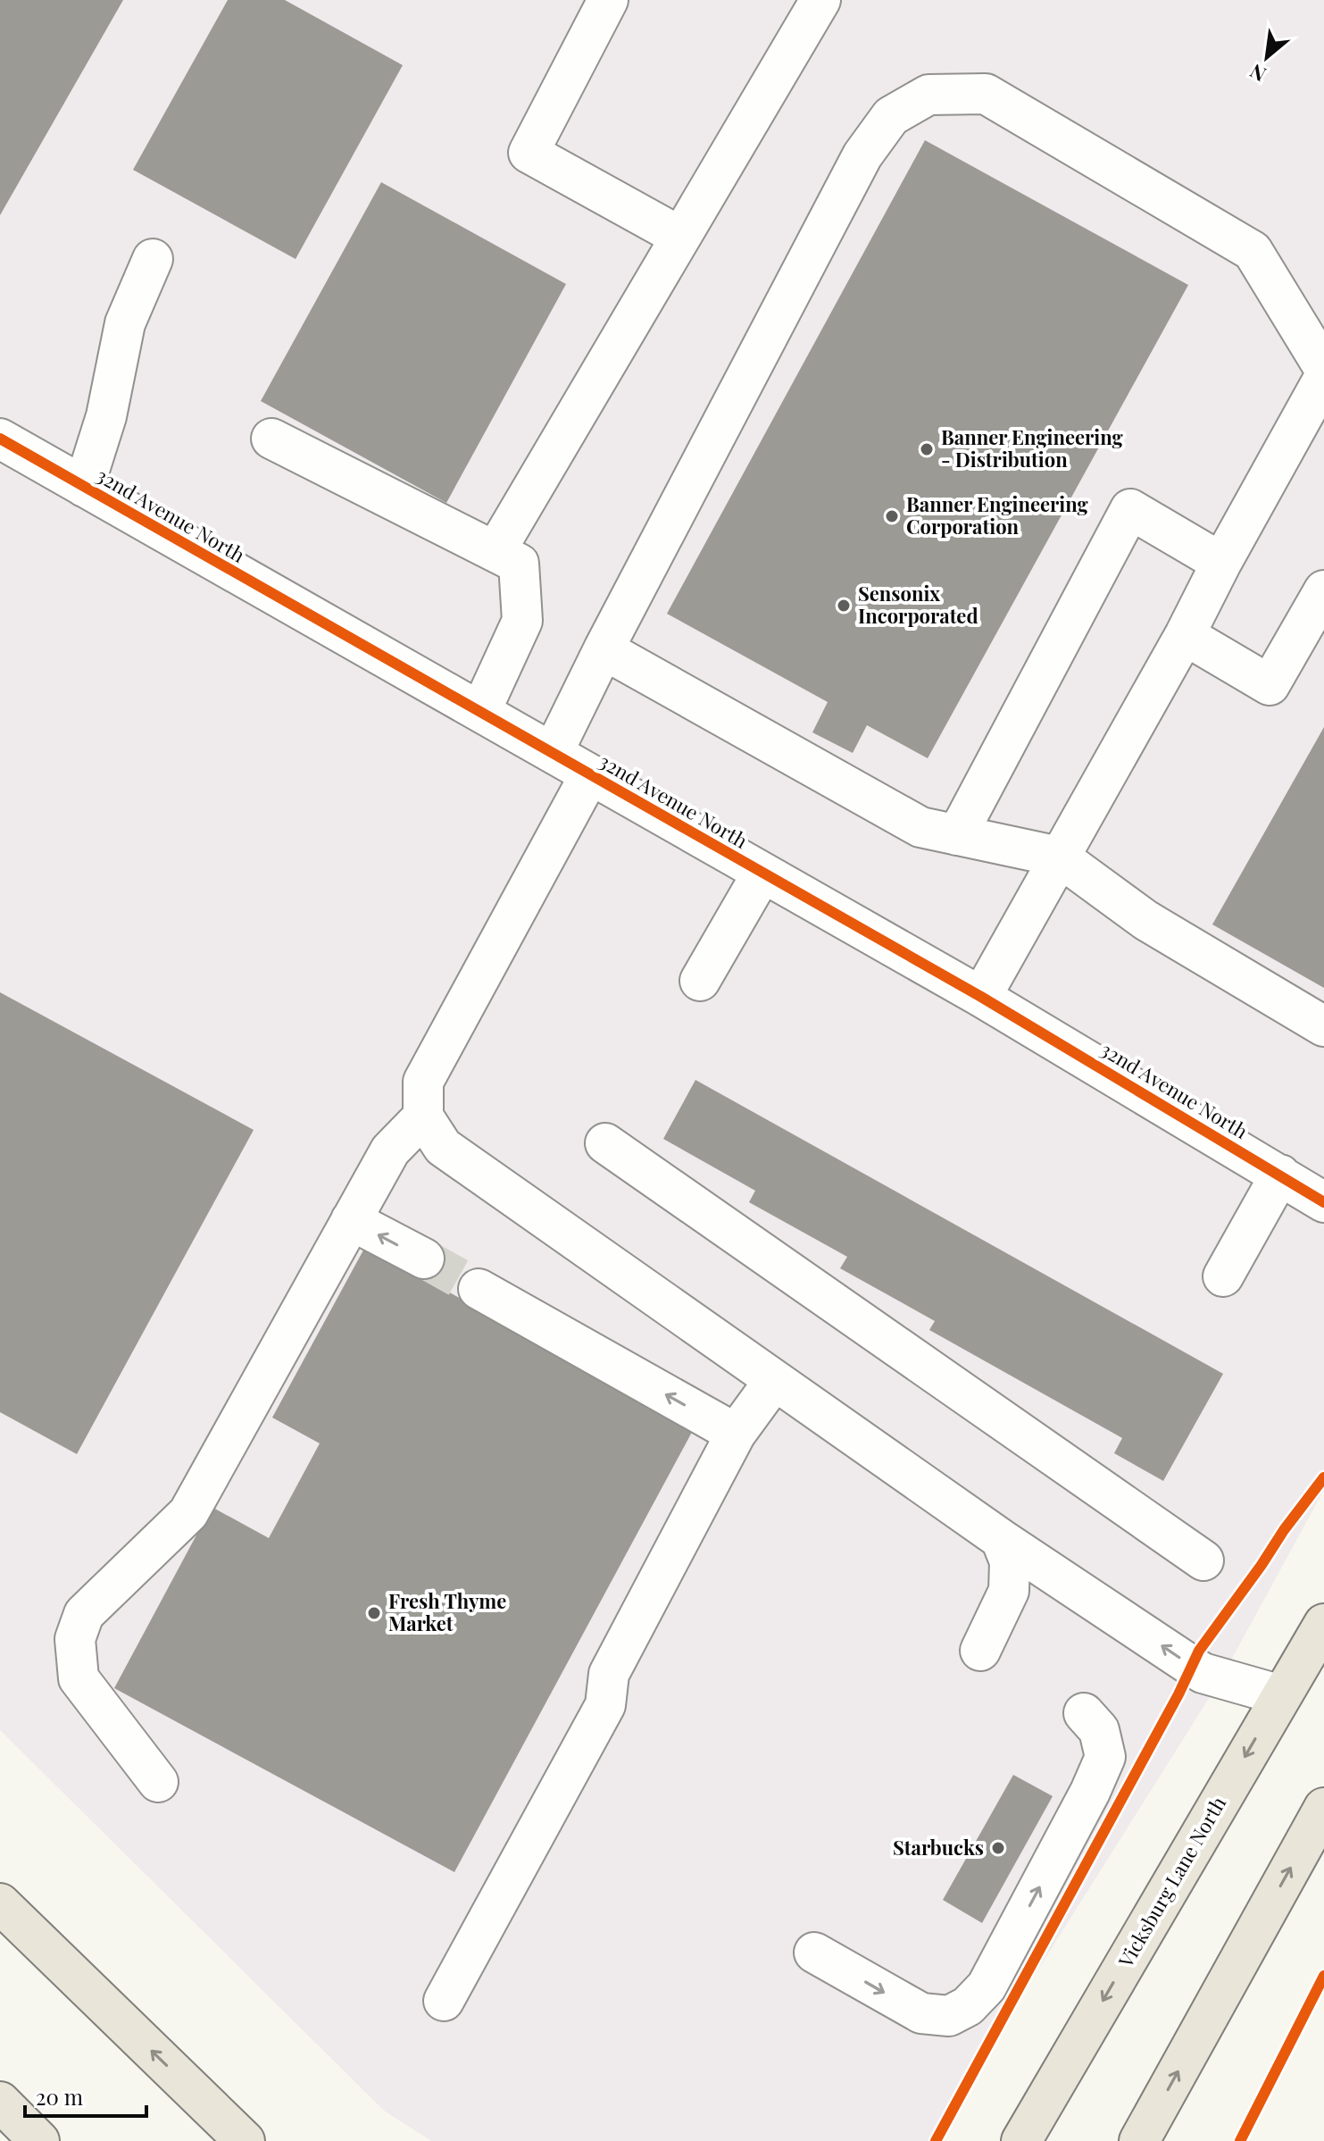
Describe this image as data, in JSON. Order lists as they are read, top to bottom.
{
  "streets": {
    "main road": ["Vicksburg Lane North"],
    "street": ["32nd Avenue North"]
  },
  "places": [
    "Banner Engineering - Distribution",
    "Banner Engineering Corporation",
    "Sensonix Incorporated",
    "Fresh Thyme Market",
    "Starbucks"
  ],
  "scale_bar": "20 m",
  "north": "bottom left"
}
